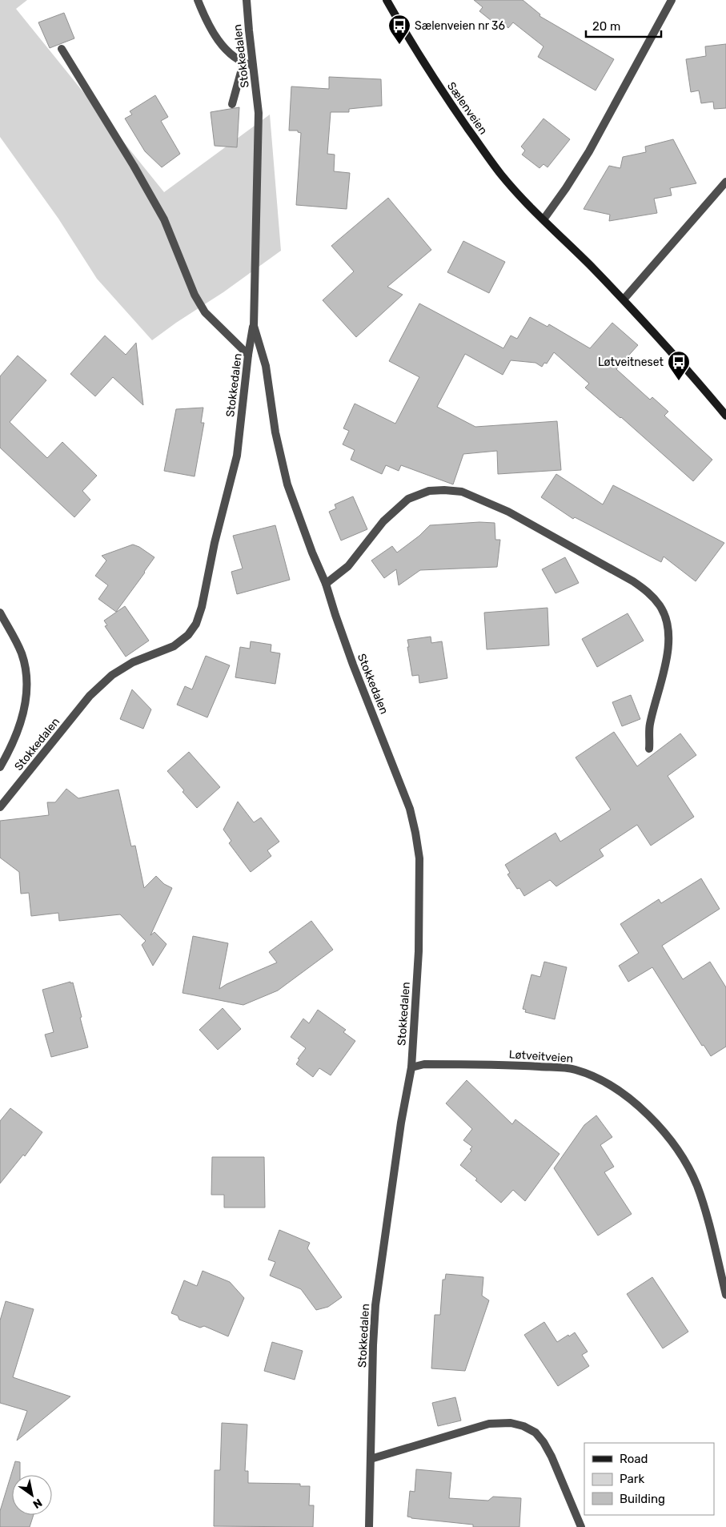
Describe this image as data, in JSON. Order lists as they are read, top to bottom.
{
  "streets": {
    "street": ["Stokkedalen", "Sælenveien", "Løtveitveien"]
  },
  "crossings": [
    ["Stokkedalen", "Løtveitveien"]
  ],
  "places": {
    "bus stop": ["Sælenveien nr 36", "Løtveitneset"]
  },
  "legend": ["Road", "Park", "Building"],
  "scale_bar": "20 m",
  "north": "bottom right"
}
